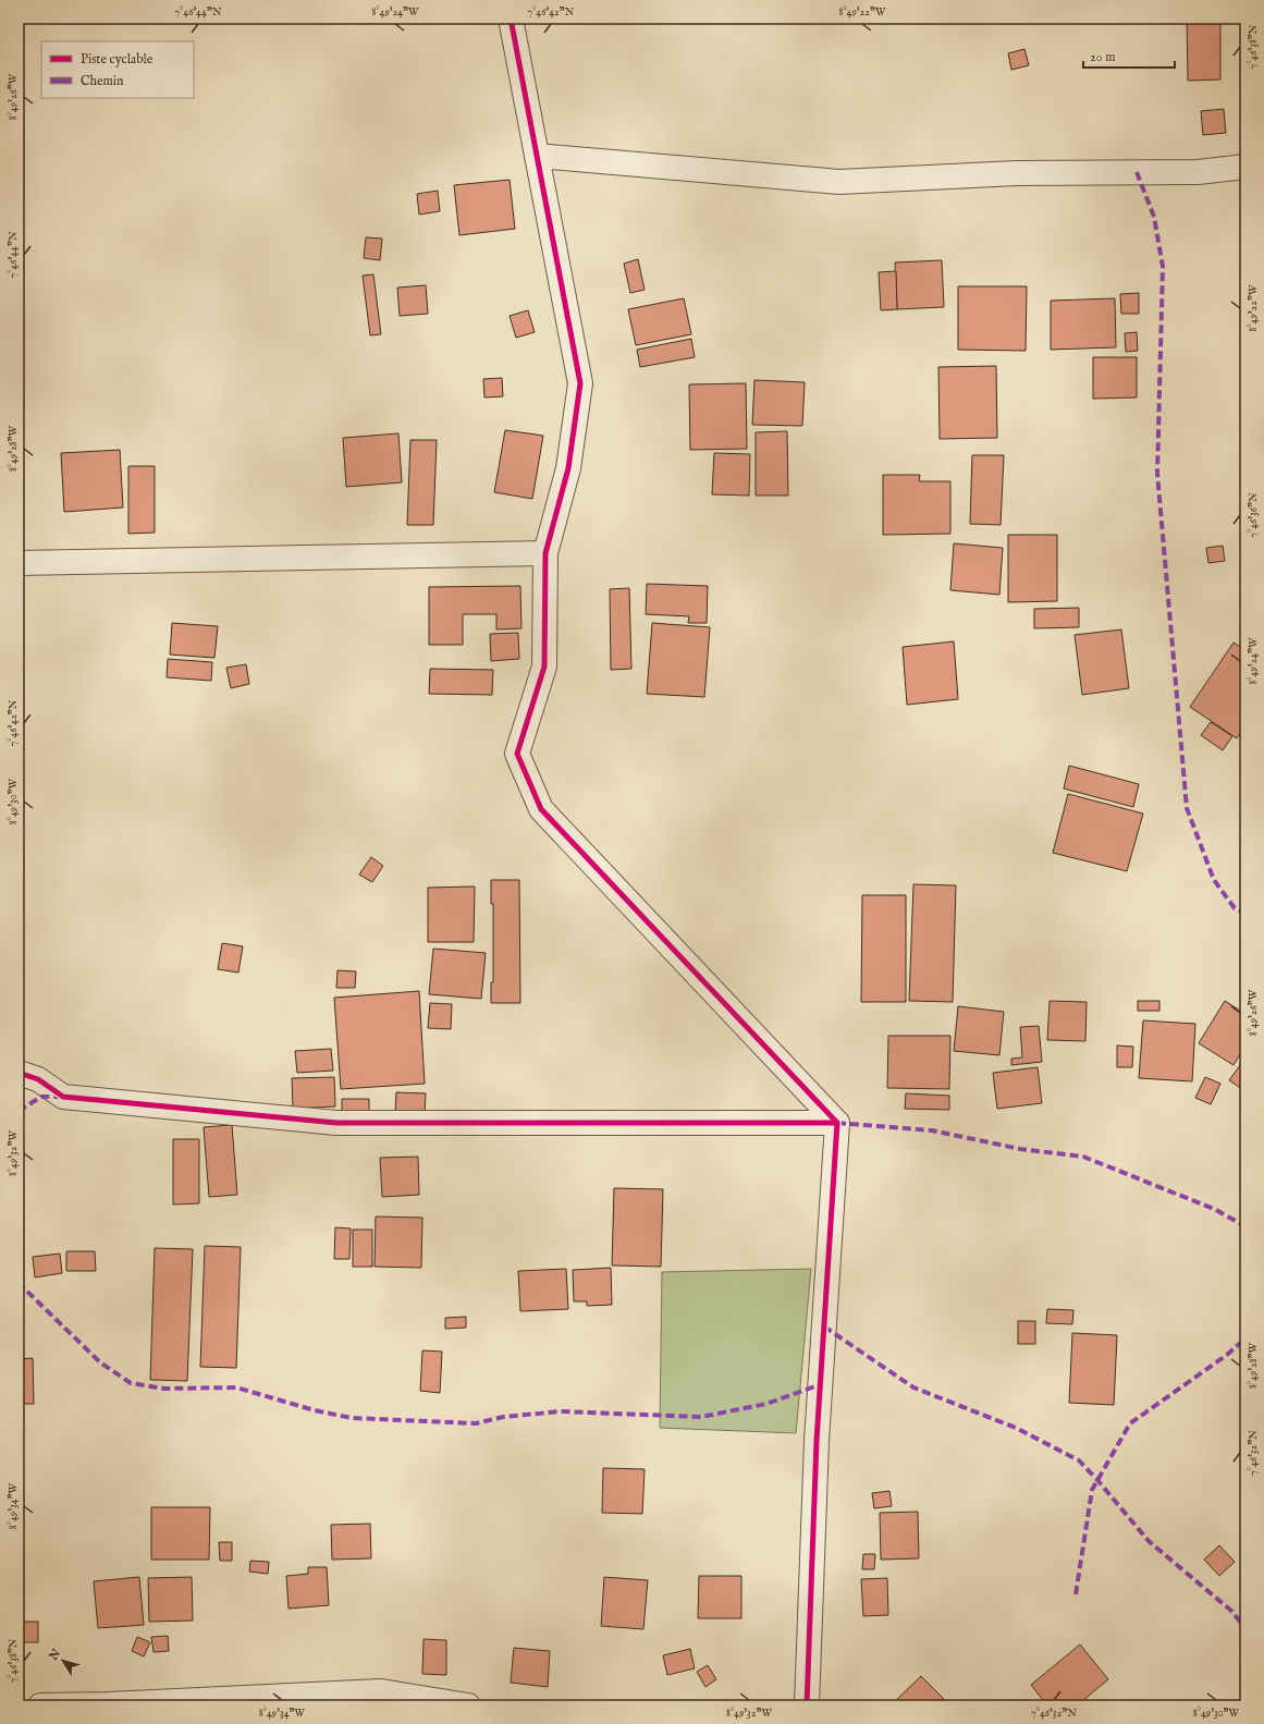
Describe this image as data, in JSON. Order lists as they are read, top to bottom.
{
  "legend": ["Piste cyclable", "Chemin"],
  "scale_bar": "20 m",
  "north": "top left",
  "coordinates": [
    "7°46'44\"N",
    "8°49'24\"W",
    "7°46'42\"N",
    "8°49'22\"W",
    "7°46'38\"N",
    "8°49'26\"W",
    "8°49'28\"W",
    "7°46'36\"N",
    "8°49'30\"W",
    "8°49'32\"W",
    "7°46'32\"N",
    "8°49'34\"W"
  ]
}
